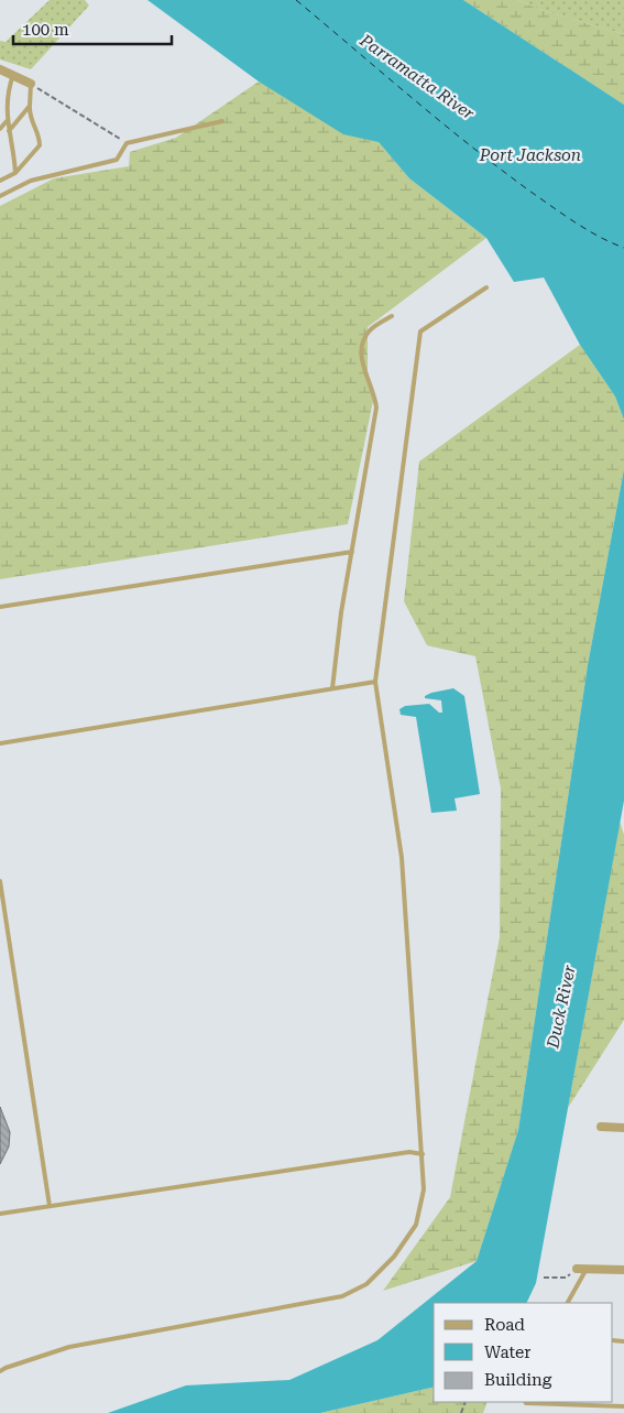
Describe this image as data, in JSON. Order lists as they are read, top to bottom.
{
  "water": ["Parramatta River", "Port Jackson", "Duck River"],
  "legend": ["Road", "Water", "Building"],
  "scale_bar": "100 m"
}
